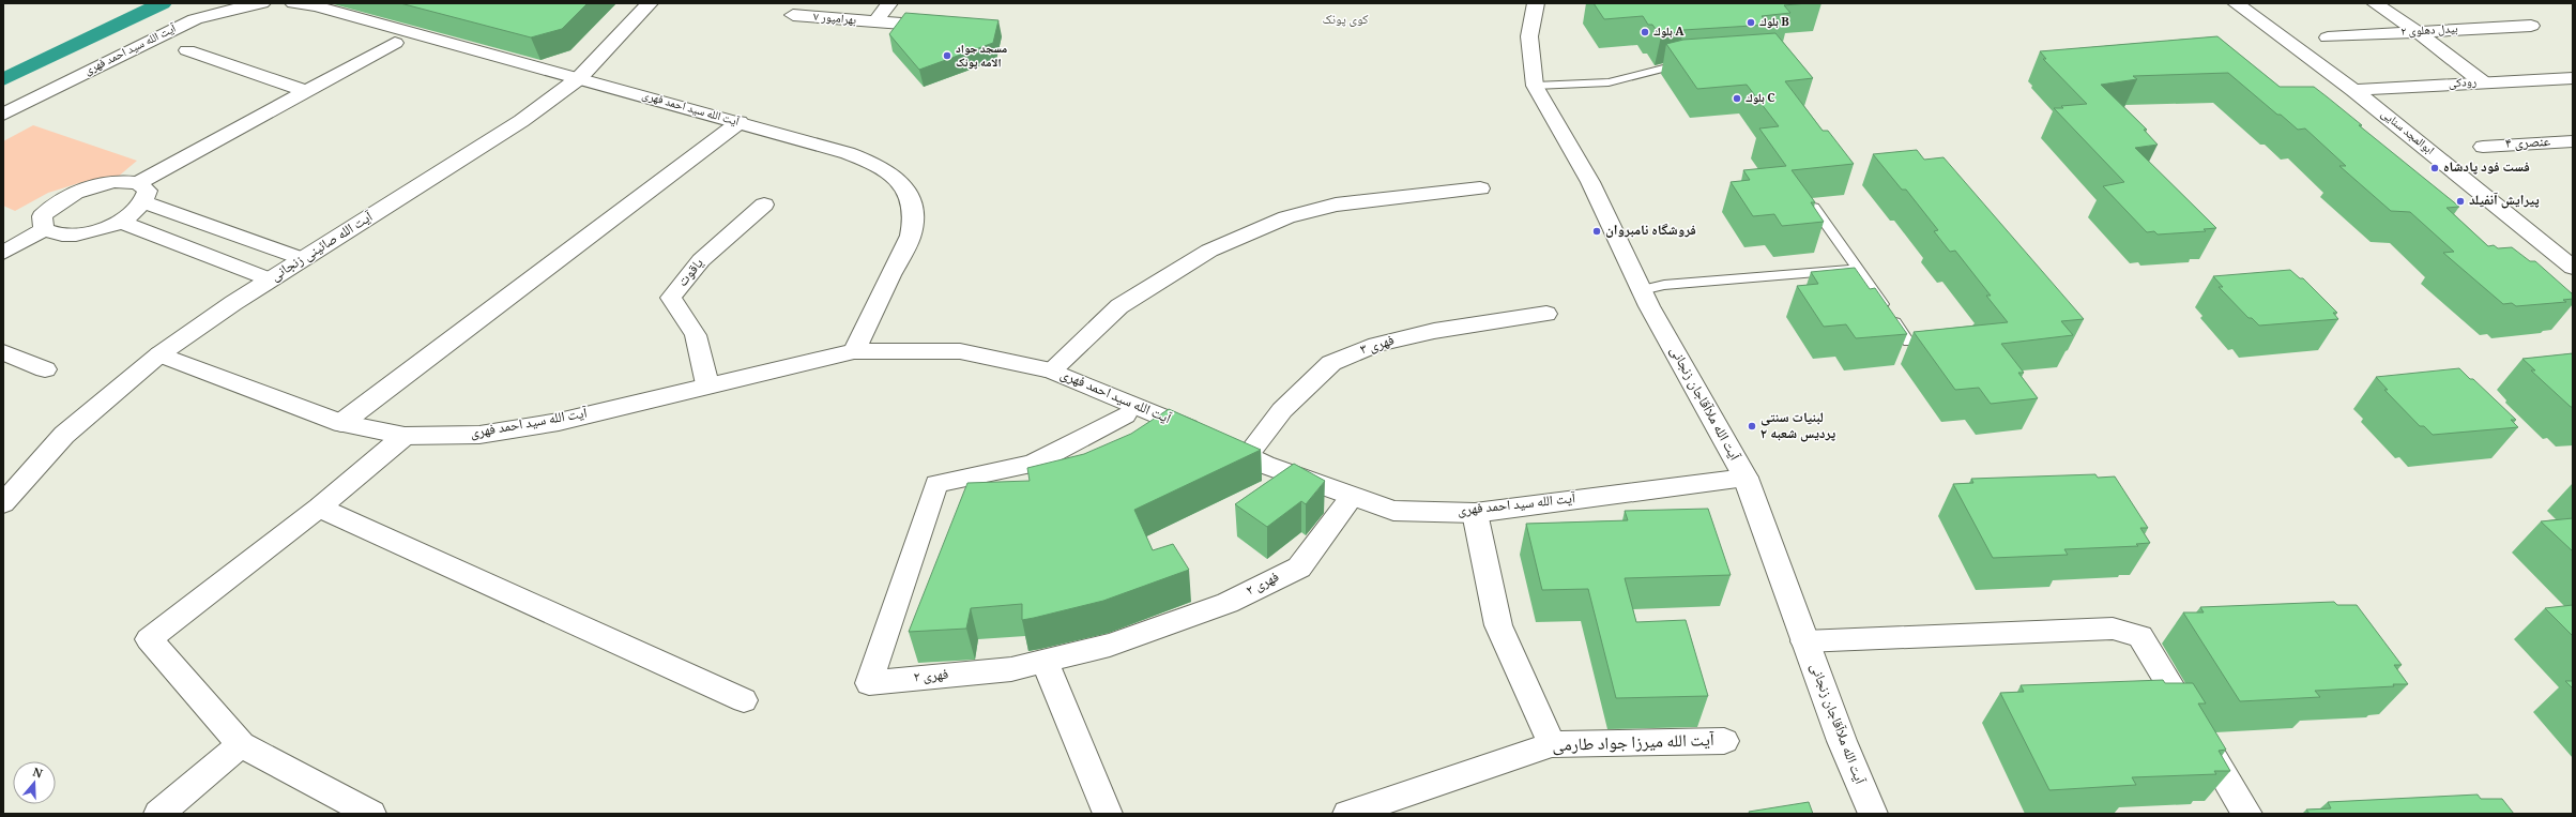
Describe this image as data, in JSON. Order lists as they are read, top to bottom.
{
  "streets": {
    "street": [
      "بهرامپور ۷",
      "بیدل دهلوی ۲",
      "آیت الله سید احمد فهری",
      "رودکی",
      "ابوالمجد سنایی",
      "عنصری ۴",
      "آیت الله صائینی زنجانی",
      "یاقوت",
      "فهری ۳",
      "آیت الله ملاآقاجان زنجانی",
      "فهری ۲",
      "آیت الله میرزا جواد طارمی"
    ]
  },
  "crossings": [
    ["آیت الله سید احمد فهری", "آیت الله صائینی زنجانی"],
    ["آیت الله سید احمد فهری", "یاقوت"],
    ["آیت الله سید احمد فهری", "فهری ۳"],
    ["آیت الله سید احمد فهری", "آیت الله ملاآقاجان زنجانی"],
    ["آیت الله سید احمد فهری", "فهری ۲"],
    ["رودکی", "ابوالمجد سنایی"]
  ],
  "districts": ["کوی پونک"],
  "places": [
    "بلوك B",
    "بلوك A",
    "مسجد جواد الامه پونک",
    "بلوك C",
    "فست فود پادشاه",
    "پیرایش آنفیلد",
    "فروشگاه نامبروان",
    "لبنیات سنتی پردیس شعبه ۲"
  ],
  "north": "top"
}
